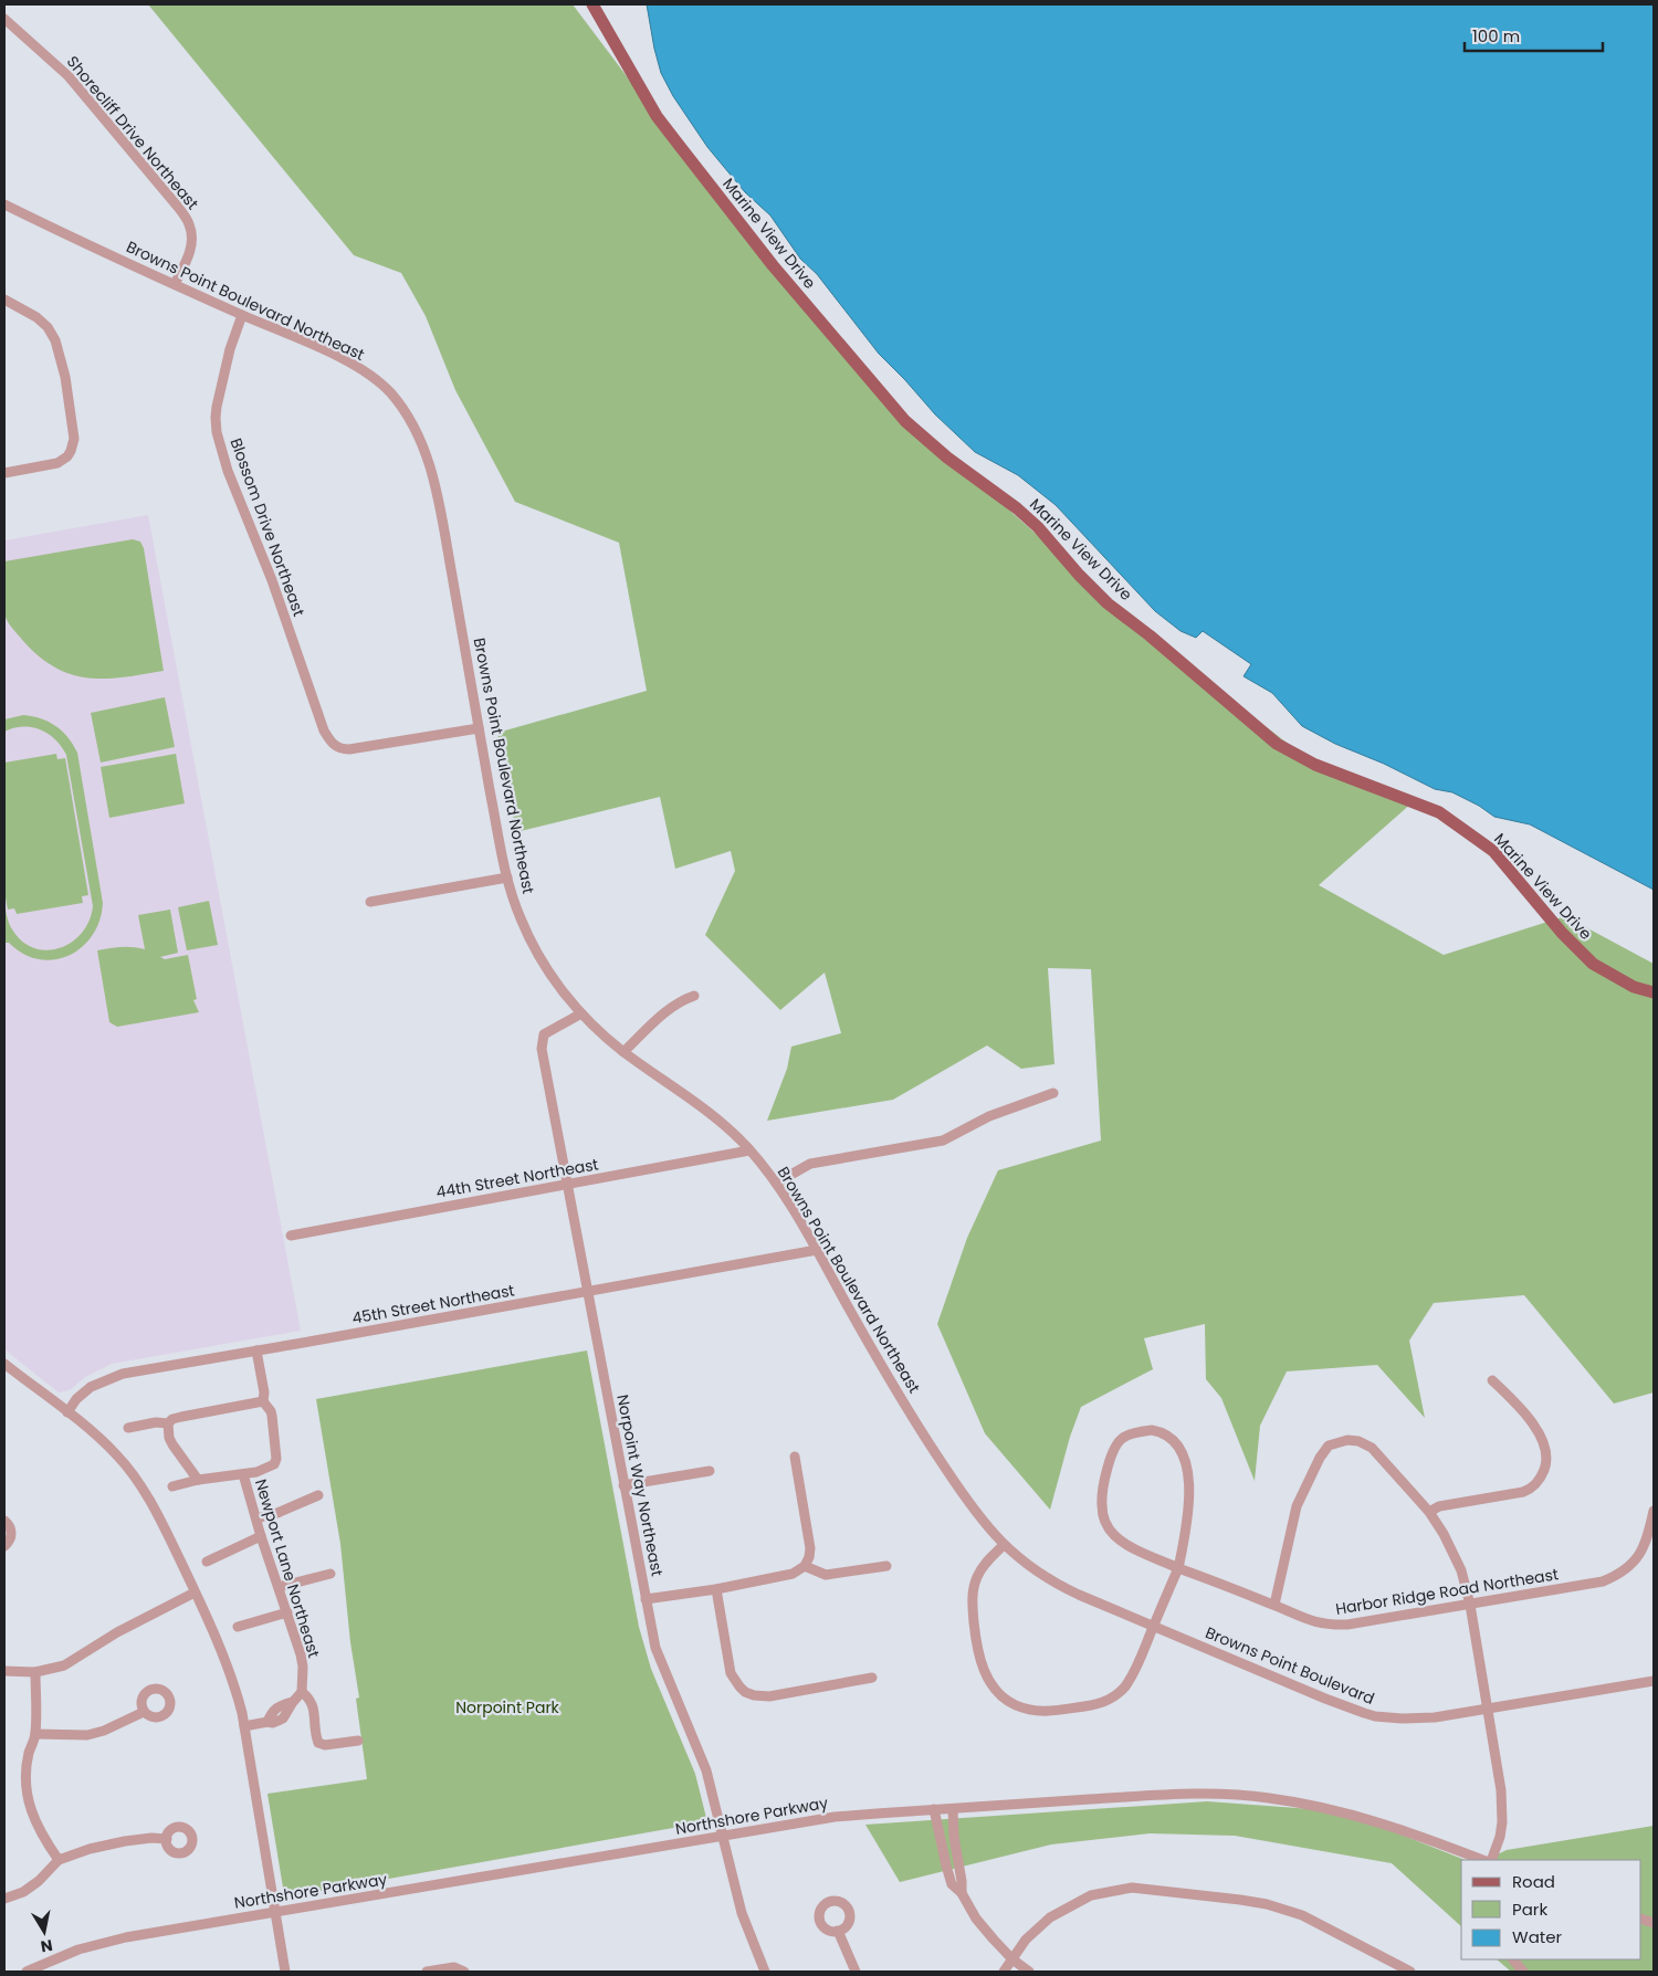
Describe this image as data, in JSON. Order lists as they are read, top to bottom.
{
  "streets": {
    "main road": ["Marine View Drive"],
    "street": [
      "Shorecliff Drive Northeast",
      "Browns Point Boulevard Northeast",
      "Blossom Drive Northeast",
      "44th Street Northeast",
      "45th Street Northeast",
      "Norpoint Way Northeast",
      "Newport Lane Northeast",
      "Harbor Ridge Road Northeast",
      "Browns Point Boulevard",
      "Northshore Parkway"
    ]
  },
  "crossings": [
    ["Shorecliff Drive Northeast", "Browns Point Boulevard Northeast"],
    ["Browns Point Boulevard Northeast", "Blossom Drive Northeast"],
    ["Browns Point Boulevard Northeast", "44th Street Northeast"],
    ["Browns Point Boulevard Northeast", "45th Street Northeast"],
    ["Browns Point Boulevard Northeast", "Norpoint Way Northeast"],
    ["Browns Point Boulevard Northeast", "Browns Point Boulevard"],
    ["44th Street Northeast", "Norpoint Way Northeast"],
    ["45th Street Northeast", "Norpoint Way Northeast"],
    ["45th Street Northeast", "Newport Lane Northeast"],
    ["Norpoint Way Northeast", "Northshore Parkway"]
  ],
  "parks": ["Norpoint Park"],
  "legend": ["Road", "Park", "Water"],
  "scale_bar": "100 m",
  "north": "bottom"
}
